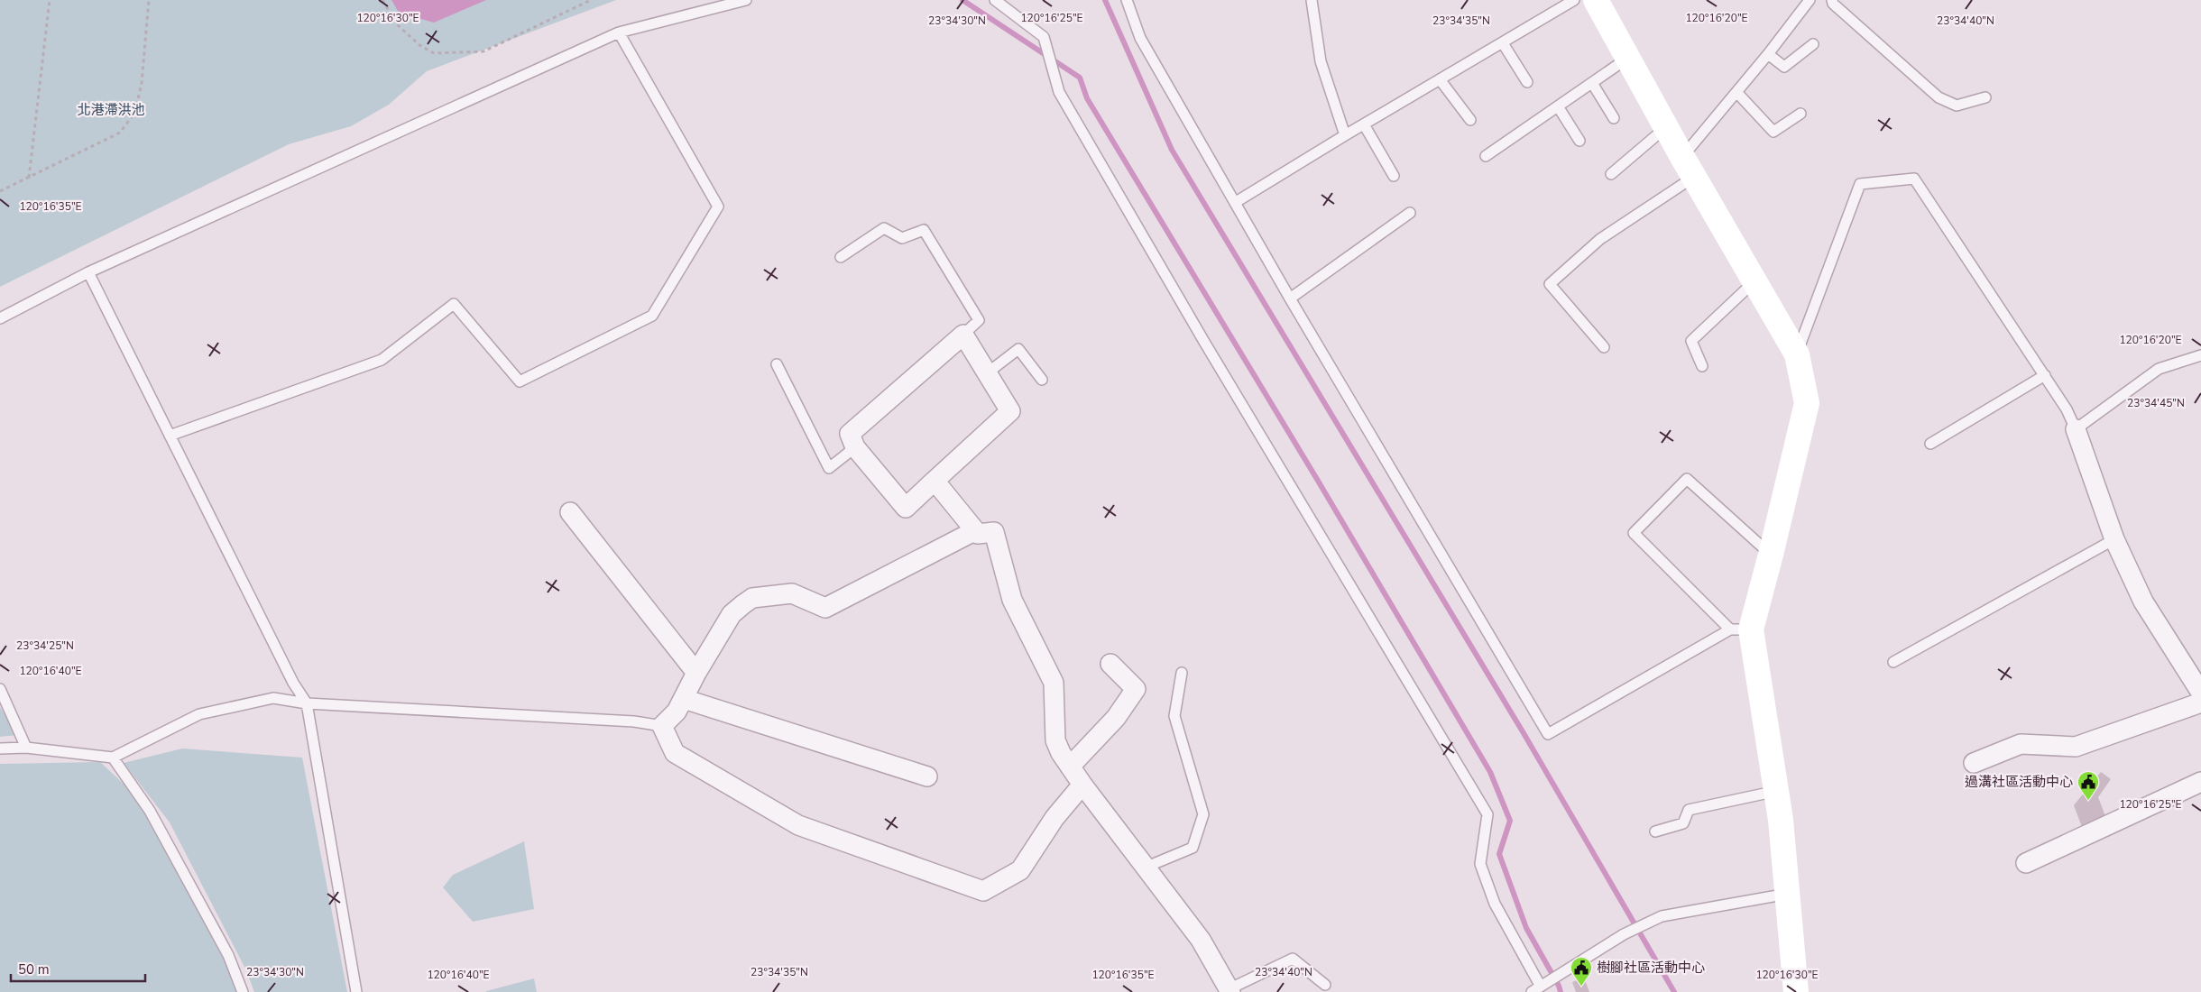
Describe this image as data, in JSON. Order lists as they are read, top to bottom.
{
  "parks": ["北港滯洪池"],
  "places": {
    "public building": ["過溝社區活動中心", "樹腳社區活動中心"]
  },
  "scale_bar": "50 m",
  "coordinates": [
    "120°16'30\"E",
    "120°16'25\"E",
    "120°16'20\"E",
    "23°34'30\"N",
    "23°34'35\"N",
    "23°34'40\"N",
    "120°16'35\"E",
    "23°34'45\"N",
    "23°34'25\"N",
    "120°16'40\"E"
  ]
}
